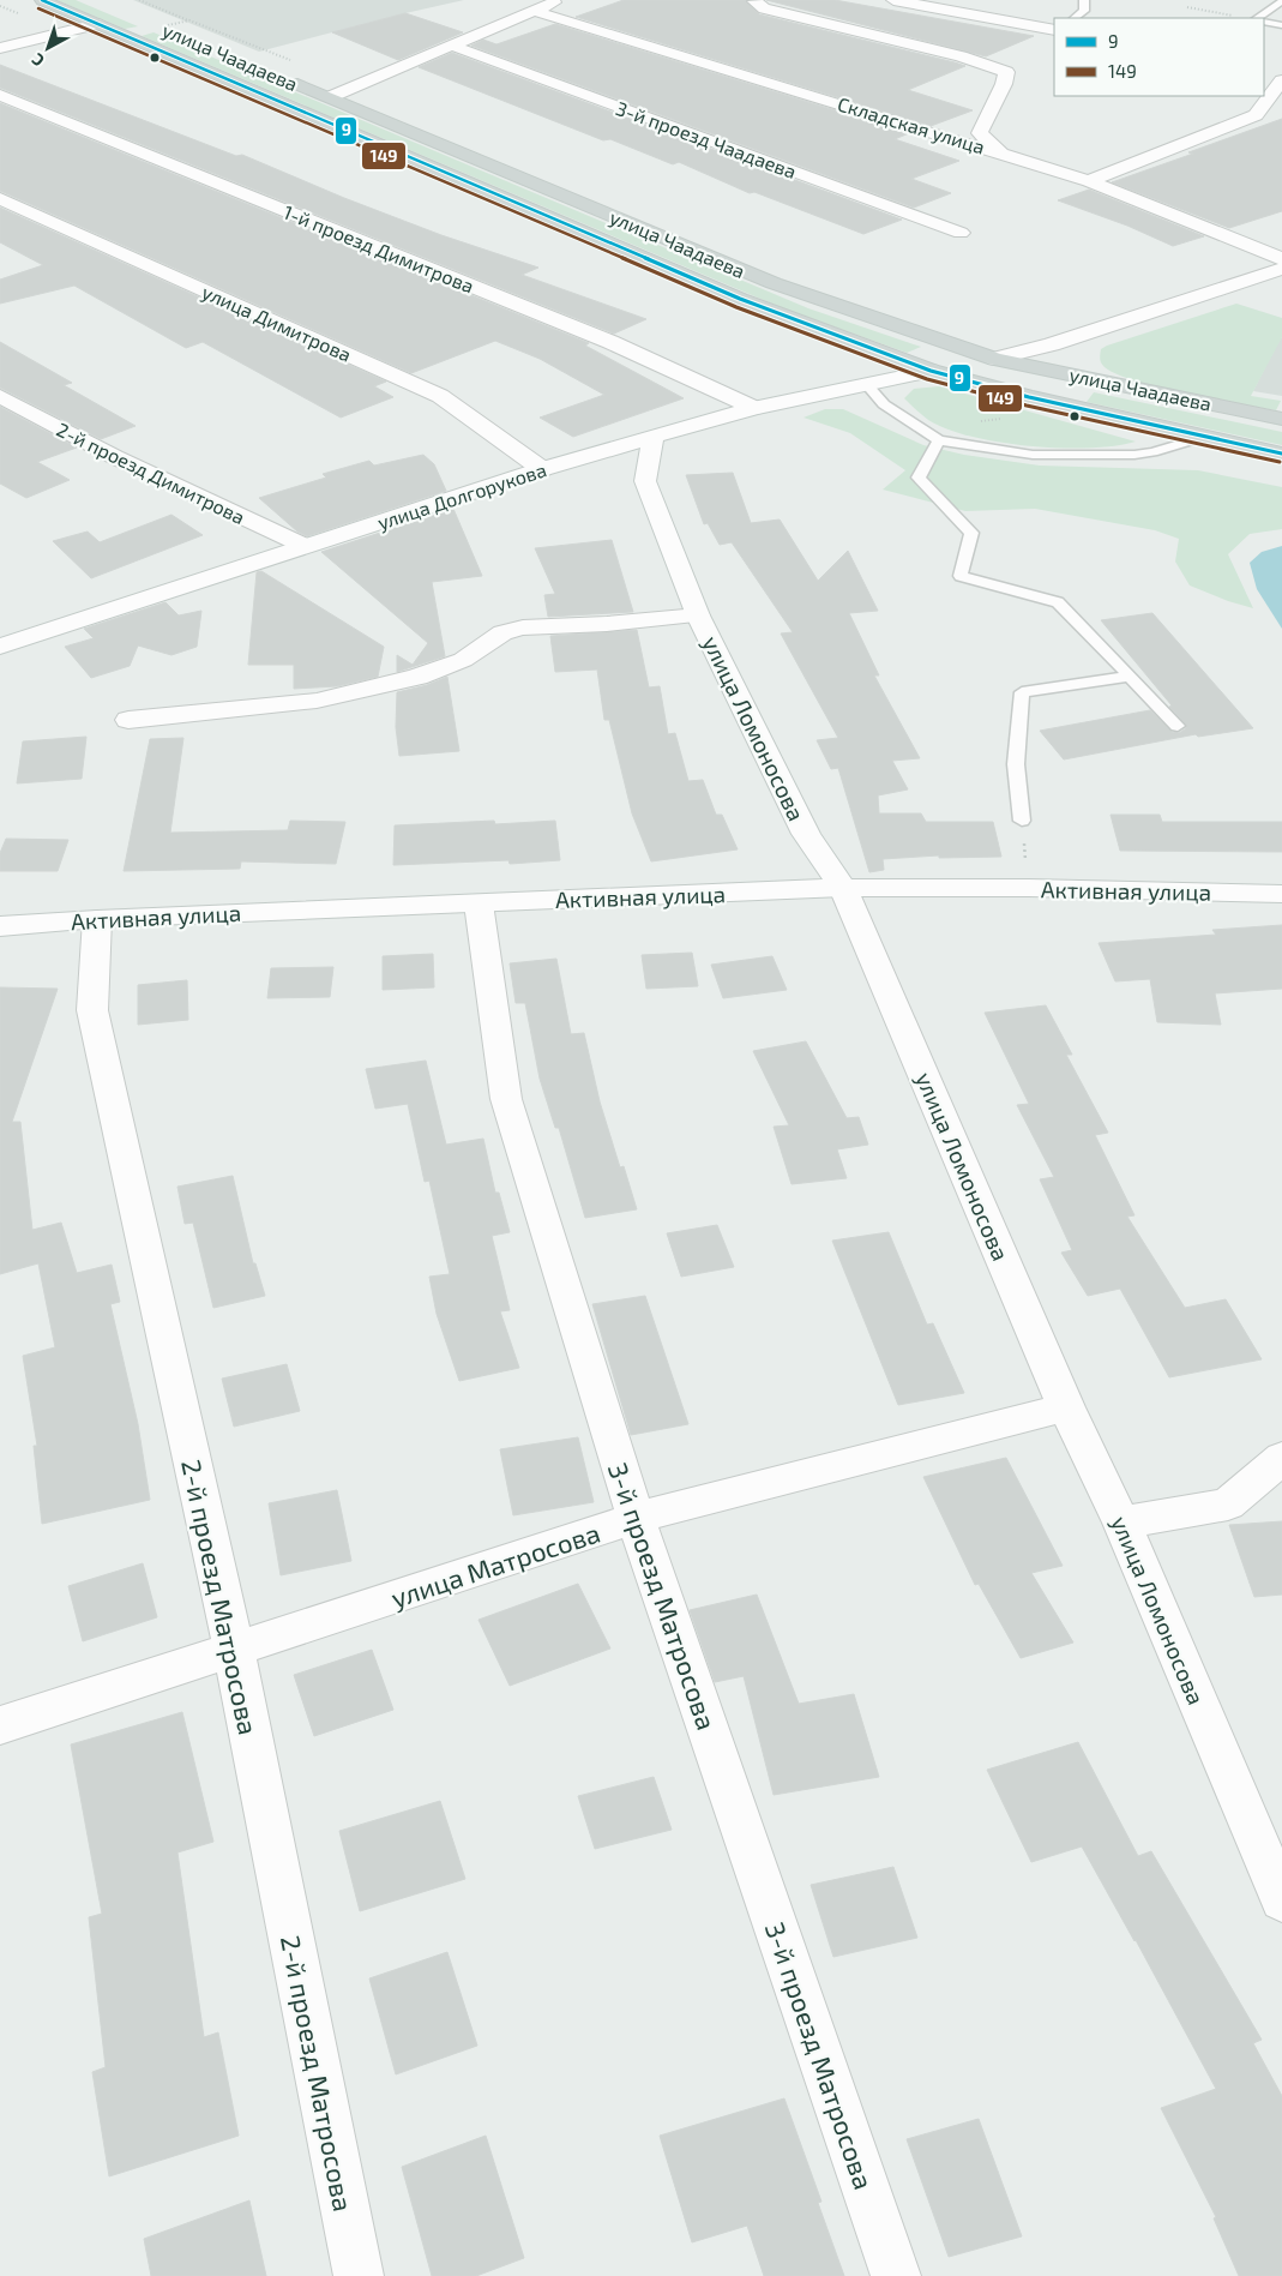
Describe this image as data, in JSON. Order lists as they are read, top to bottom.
{
  "streets": {
    "main road": ["улица Чаадаева"],
    "street": [
      "Складская улица",
      "3-й проезд Чаадаева",
      "1-й проезд Димитрова",
      "улица Димитрова",
      "2-й проезд Димитрова",
      "улица Долгорукова",
      "улица Ломоносова",
      "Активная улица",
      "улица Матросова",
      "3-й проезд Матросова",
      "2-й проезд Матросова"
    ]
  },
  "crossings": [
    ["улица Чаадаева", "улица Долгорукова"],
    ["1-й проезд Димитрова", "улица Долгорукова"],
    ["улица Димитрова", "улица Долгорукова"],
    ["2-й проезд Димитрова", "улица Долгорукова"],
    ["улица Долгорукова", "улица Ломоносова"],
    ["улица Ломоносова", "Активная улица"],
    ["улица Ломоносова", "улица Матросова"],
    ["Активная улица", "3-й проезд Матросова"],
    ["Активная улица", "2-й проезд Матросова"],
    ["улица Матросова", "3-й проезд Матросова"],
    ["улица Матросова", "2-й проезд Матросова"]
  ],
  "lines": ["transit line 9", "transit line 149"],
  "legend": ["9", "149"],
  "north": "bottom left"
}
